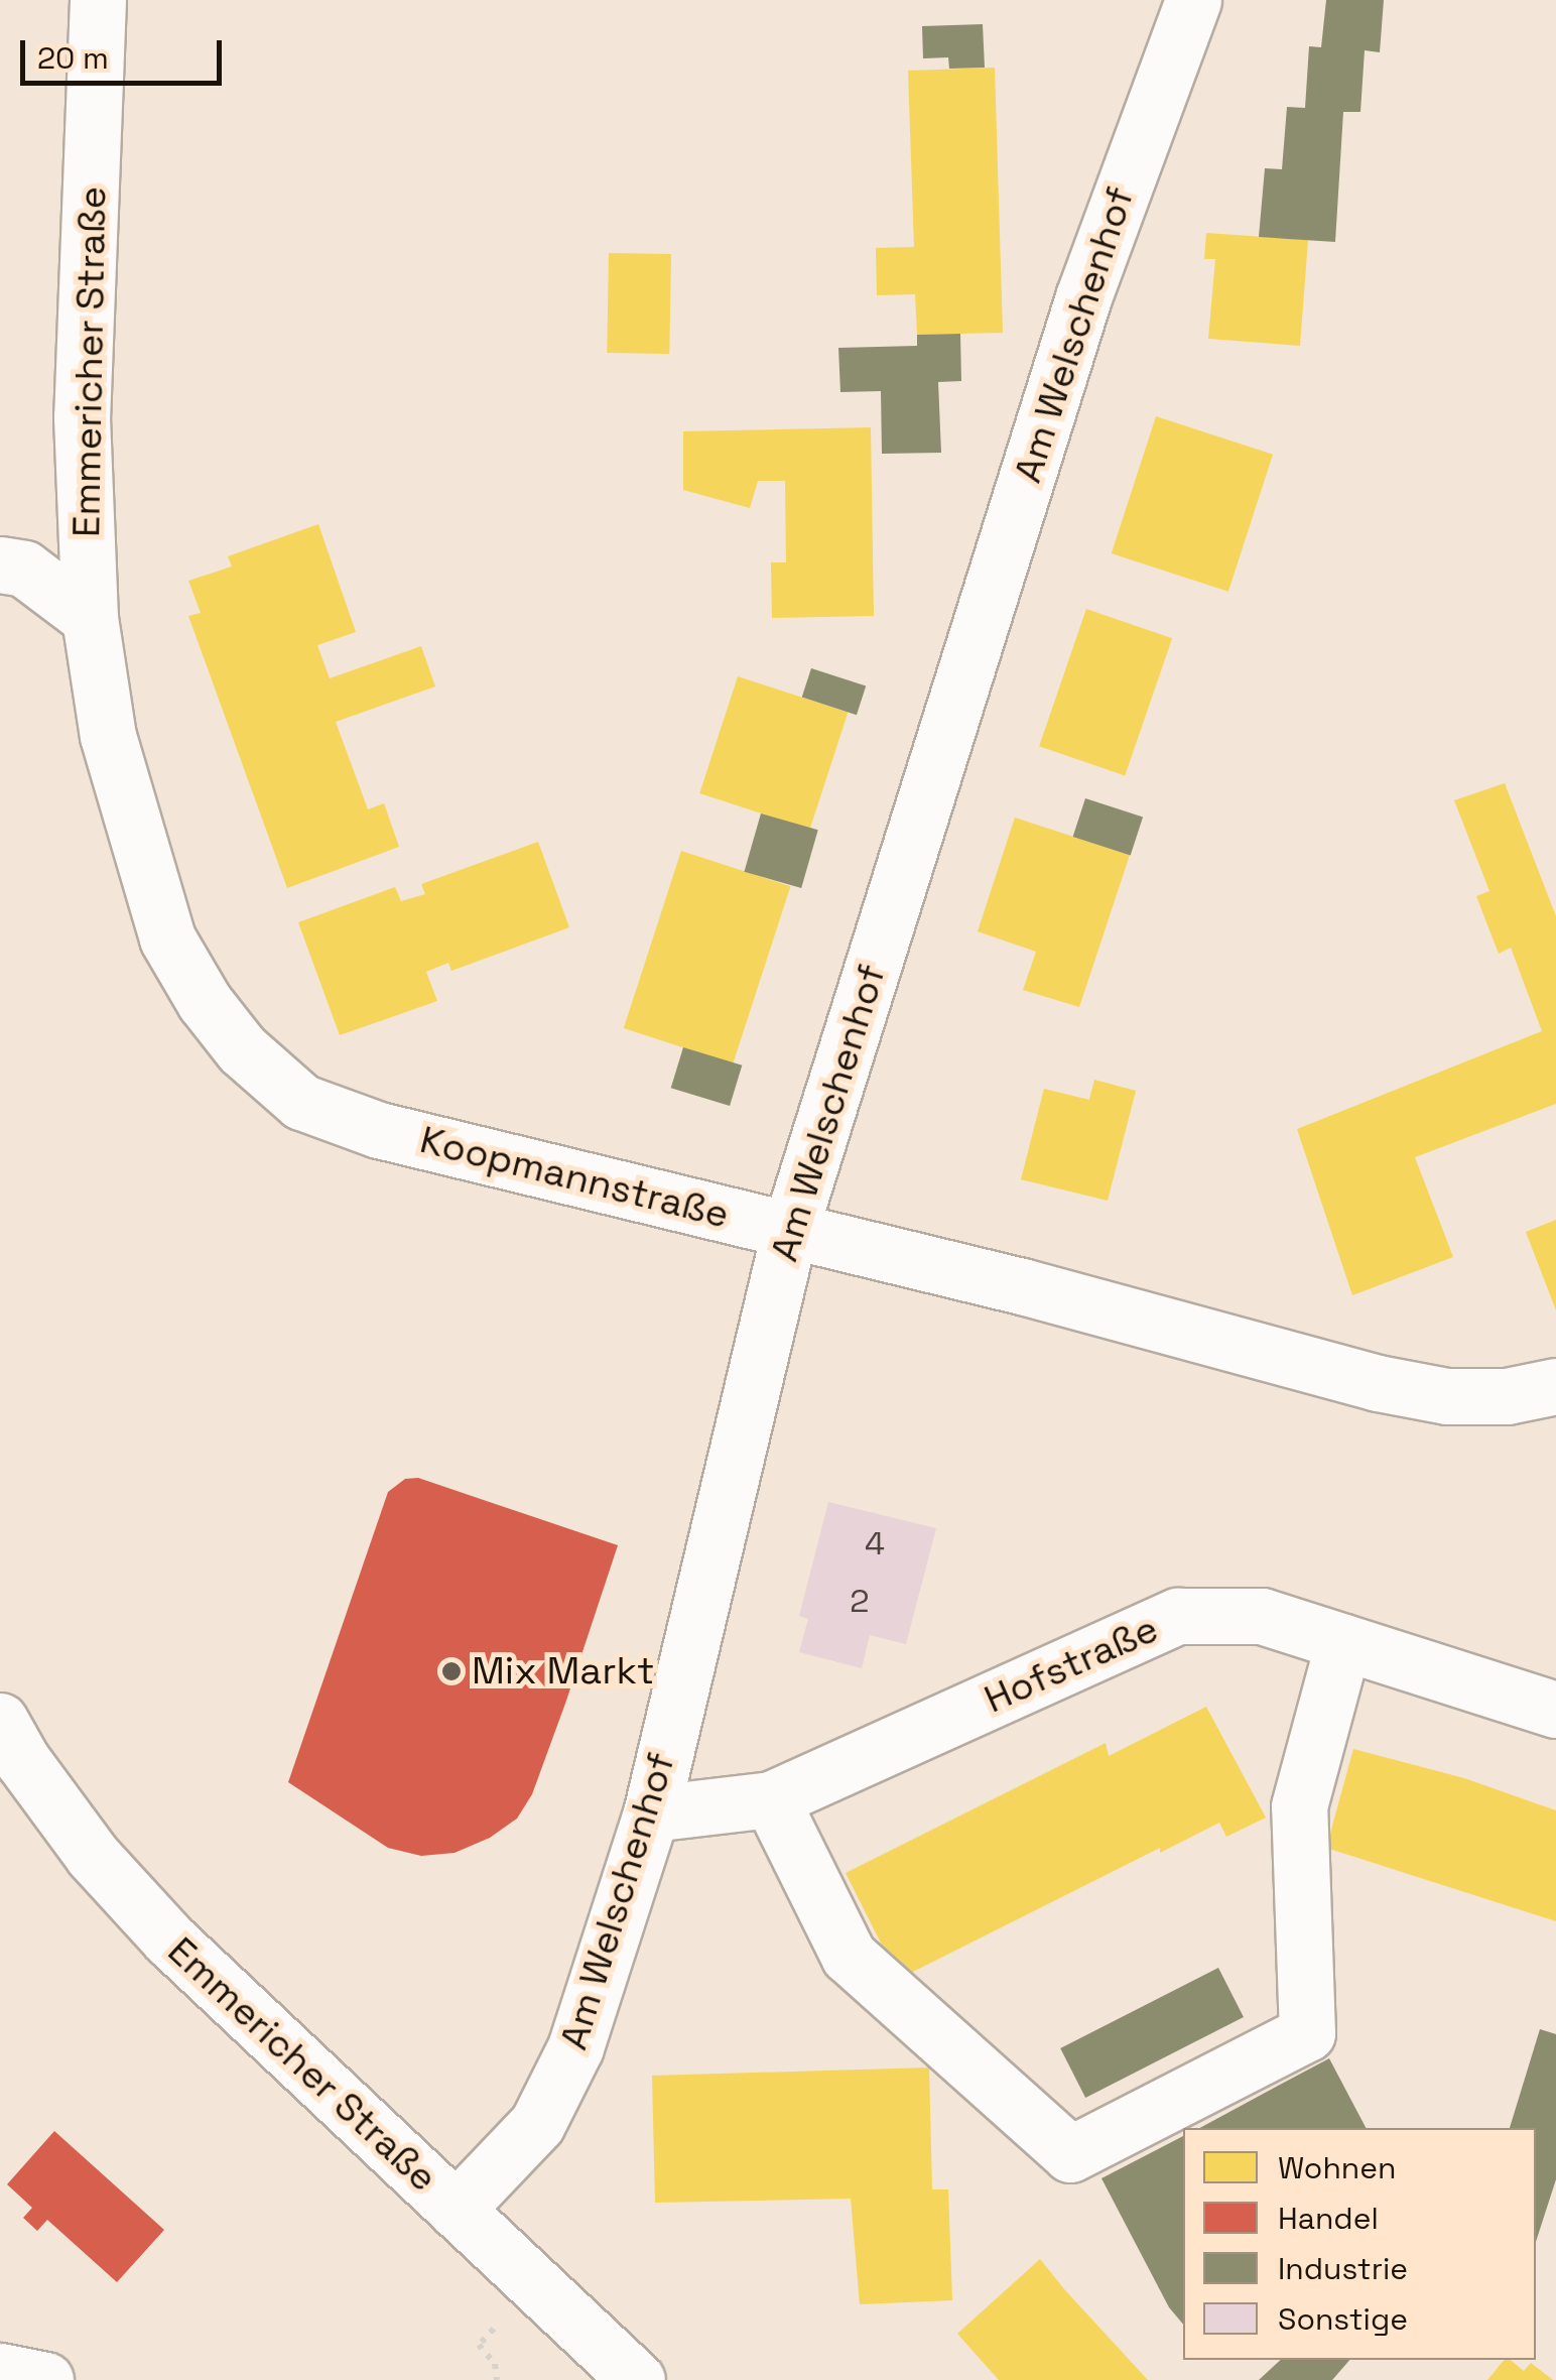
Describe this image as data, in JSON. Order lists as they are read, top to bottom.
{
  "streets": {
    "street": [
      "Am Welschenhof",
      "Emmericher Straße",
      "Koopmannstraße",
      "Hofstraße"
    ]
  },
  "crossings": [
    ["Am Welschenhof", "Emmericher Straße"],
    ["Am Welschenhof", "Koopmannstraße"],
    ["Am Welschenhof", "Hofstraße"],
    ["Emmericher Straße", "Koopmannstraße"]
  ],
  "places": ["Mix Markt"],
  "house_numbers": ["4", "2"],
  "legend": [
    "Wohnen",
    "Handel",
    "Industrie",
    "Sonstige"
  ],
  "scale_bar": "20 m"
}
